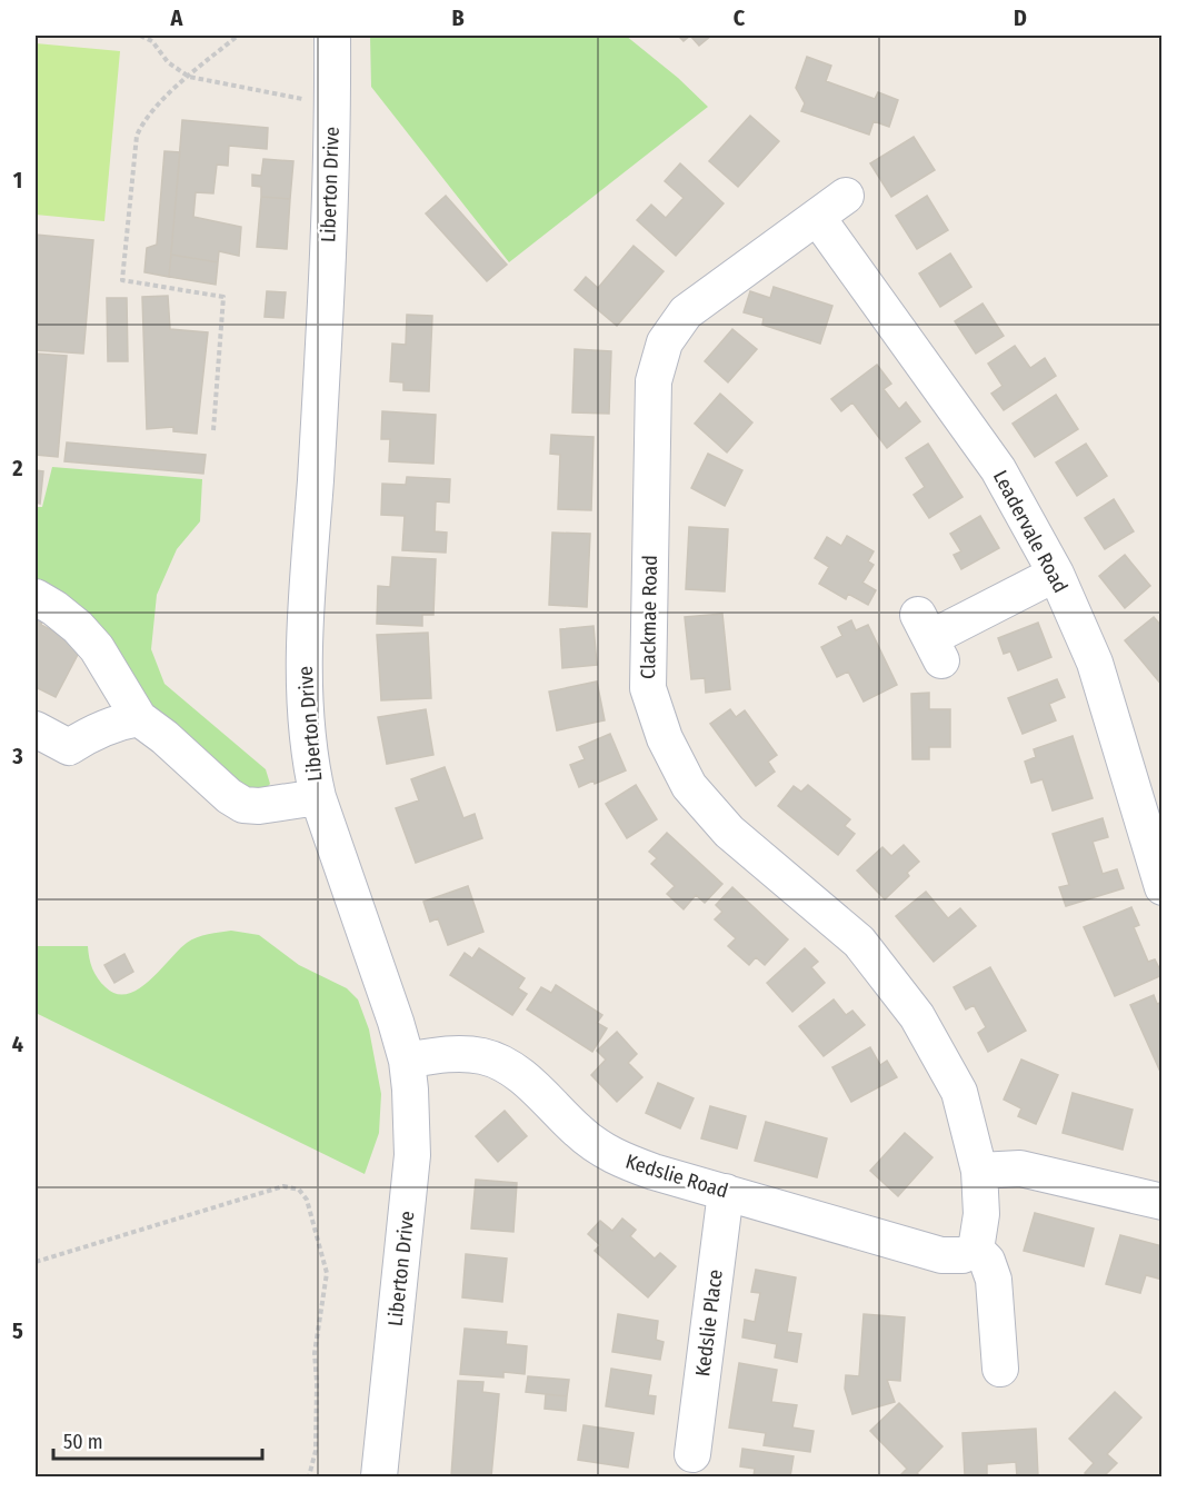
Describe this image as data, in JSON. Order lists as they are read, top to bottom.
{
  "streets": {
    "street": [
      "Liberton Drive",
      "Leadervale Road",
      "Clackmae Road",
      "Kedslie Road",
      "Kedslie Place"
    ]
  },
  "crossings": [
    ["Liberton Drive", "Kedslie Road"],
    ["Leadervale Road", "Clackmae Road"],
    ["Kedslie Road", "Kedslie Place"]
  ],
  "scale_bar": "50 m",
  "grid": {
    "columns": [
      "A",
      "B",
      "C",
      "D"
    ],
    "rows": [
      "1",
      "2",
      "3",
      "4",
      "5"
    ]
  }
}
